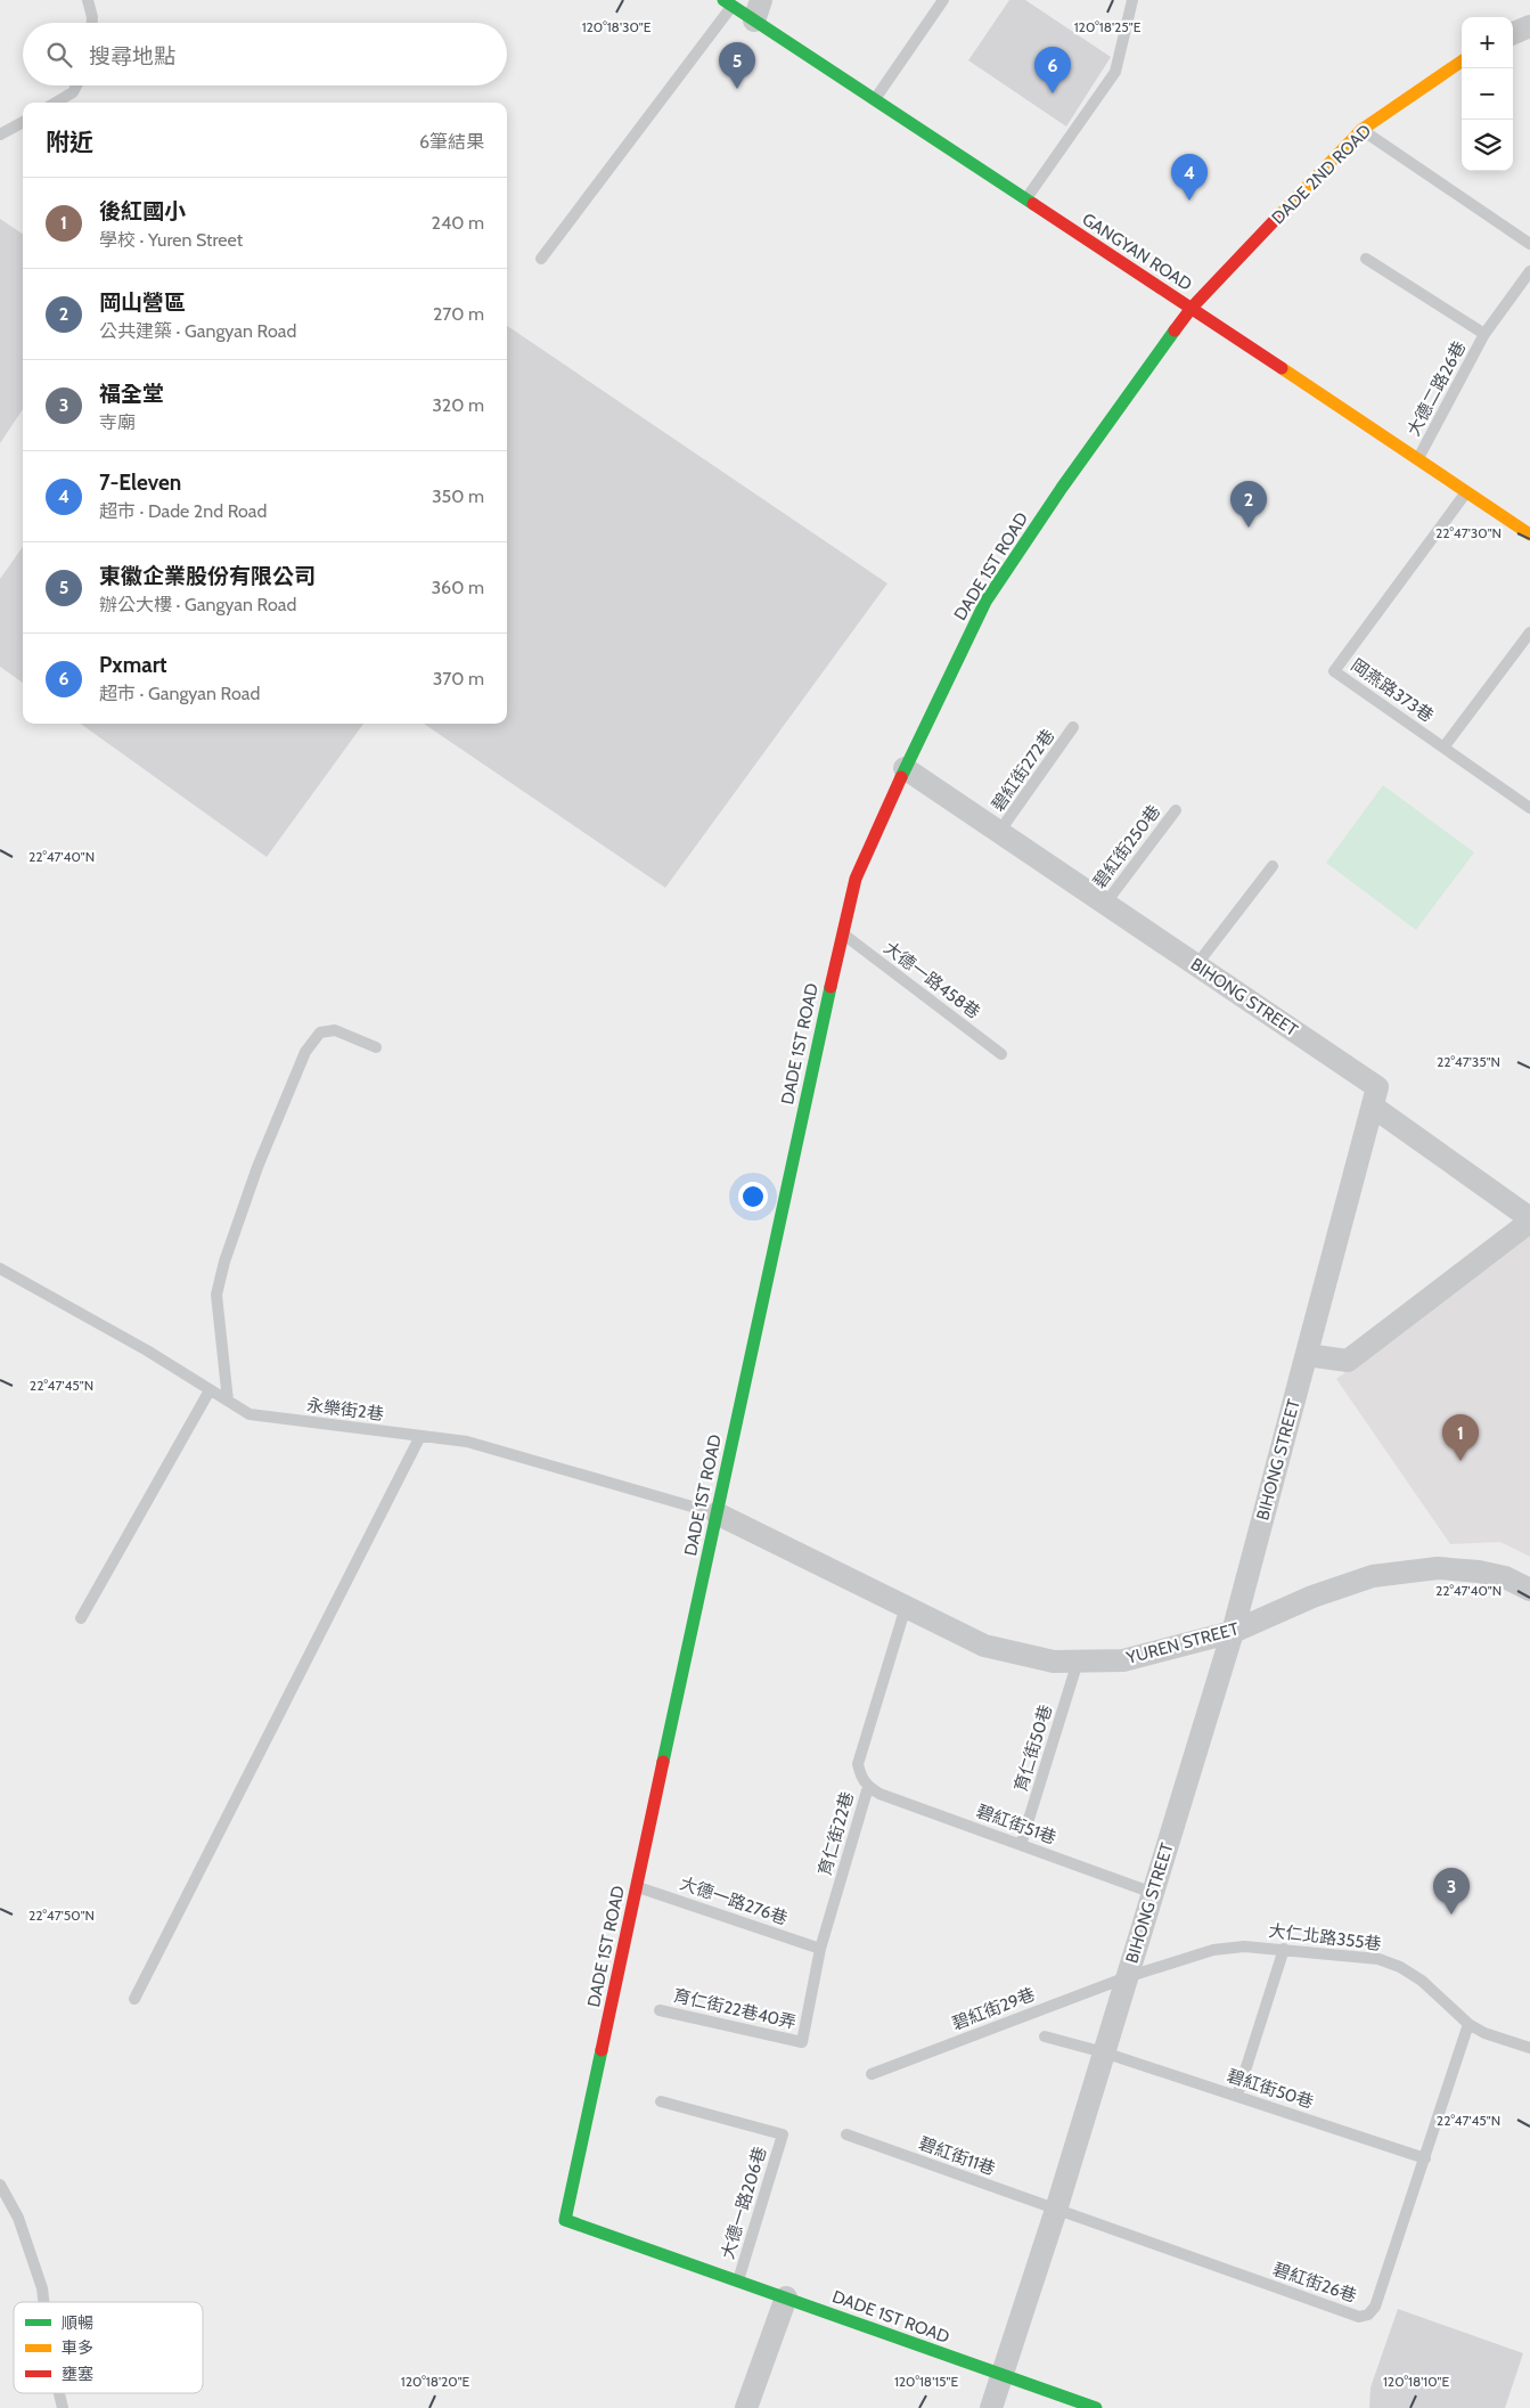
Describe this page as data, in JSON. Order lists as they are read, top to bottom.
{
  "streets": {
    "street": [
      "DADE 2ND ROAD",
      "GANGYAN ROAD",
      "DADE 1ST ROAD",
      "BIHONG STREET",
      "YUREN STREET"
    ],
    "lane": [
      "大德二路26巷",
      "岡燕路373巷",
      "碧紅街272巷",
      "碧紅街250巷",
      "大德一路458巷",
      "永樂街2巷",
      "育仁街50巷",
      "碧紅街51巷",
      "育仁街22巷",
      "大德一路276巷",
      "大仁北路355巷",
      "育仁街22巷40弄",
      "碧紅街29巷",
      "碧紅街50巷",
      "碧紅街11巷",
      "大德一路206巷",
      "碧紅街26巷"
    ]
  },
  "crossings": [
    ["DADE 2ND ROAD", "GANGYAN ROAD"],
    ["DADE 2ND ROAD", "DADE 1ST ROAD"],
    ["GANGYAN ROAD", "大德二路26巷"],
    ["GANGYAN ROAD", "DADE 1ST ROAD"],
    ["GANGYAN ROAD", "岡燕路373巷"],
    ["DADE 1ST ROAD", "大德一路458巷"],
    ["DADE 1ST ROAD", "BIHONG STREET"],
    ["DADE 1ST ROAD", "永樂街2巷"],
    ["DADE 1ST ROAD", "YUREN STREET"],
    ["DADE 1ST ROAD", "大德一路276巷"],
    ["DADE 1ST ROAD", "大德一路206巷"],
    ["碧紅街272巷", "BIHONG STREET"],
    ["碧紅街250巷", "BIHONG STREET"],
    ["BIHONG STREET", "YUREN STREET"],
    ["BIHONG STREET", "碧紅街51巷"],
    ["BIHONG STREET", "大仁北路355巷"],
    ["BIHONG STREET", "碧紅街29巷"],
    ["BIHONG STREET", "碧紅街50巷"],
    ["BIHONG STREET", "碧紅街11巷"],
    ["BIHONG STREET", "碧紅街26巷"],
    ["永樂街2巷", "YUREN STREET"],
    ["YUREN STREET", "育仁街50巷"],
    ["YUREN STREET", "育仁街22巷"],
    ["育仁街50巷", "碧紅街51巷"],
    ["碧紅街51巷", "育仁街22巷"],
    ["育仁街22巷", "大德一路276巷"],
    ["育仁街22巷", "育仁街22巷40弄"],
    ["大仁北路355巷", "碧紅街29巷"],
    ["大仁北路355巷", "碧紅街26巷"],
    ["碧紅街50巷", "碧紅街26巷"],
    ["碧紅街11巷", "碧紅街26巷"]
  ],
  "legend": ["順暢", "車多", "壅塞"],
  "page": {
    "map_buttons": ["+", "−"],
    "search": "搜尋地點",
    "pins": [
      "5",
      "6",
      "4",
      "2",
      "1",
      "3"
    ],
    "heading": ["附近", "6筆結果"],
    "list": [
      {
        "mark": "1",
        "name": "後紅國小",
        "note": "學校 · Yuren Street",
        "value": "240 m"
      },
      {
        "mark": "2",
        "name": "岡山營區",
        "note": "公共建築 · Gangyan Road",
        "value": "270 m"
      },
      {
        "mark": "3",
        "name": "福全堂",
        "note": "寺廟",
        "value": "320 m"
      },
      {
        "mark": "4",
        "name": "7-Eleven",
        "note": "超市 · Dade 2nd Road",
        "value": "350 m"
      },
      {
        "mark": "5",
        "name": "東徽企業股份有限公司",
        "note": "辦公大樓 · Gangyan Road",
        "value": "360 m"
      },
      {
        "mark": "6",
        "name": "Pxmart",
        "note": "超市 · Gangyan Road",
        "value": "370 m"
      }
    ]
  },
  "coordinates": [
    "120°18'30\"E",
    "120°18'25\"E",
    "22°47'30\"N",
    "22°47'40\"N",
    "22°47'35\"N",
    "22°47'45\"N",
    "22°47'50\"N",
    "120°18'20\"E",
    "120°18'15\"E",
    "120°18'10\"E"
  ]
}
